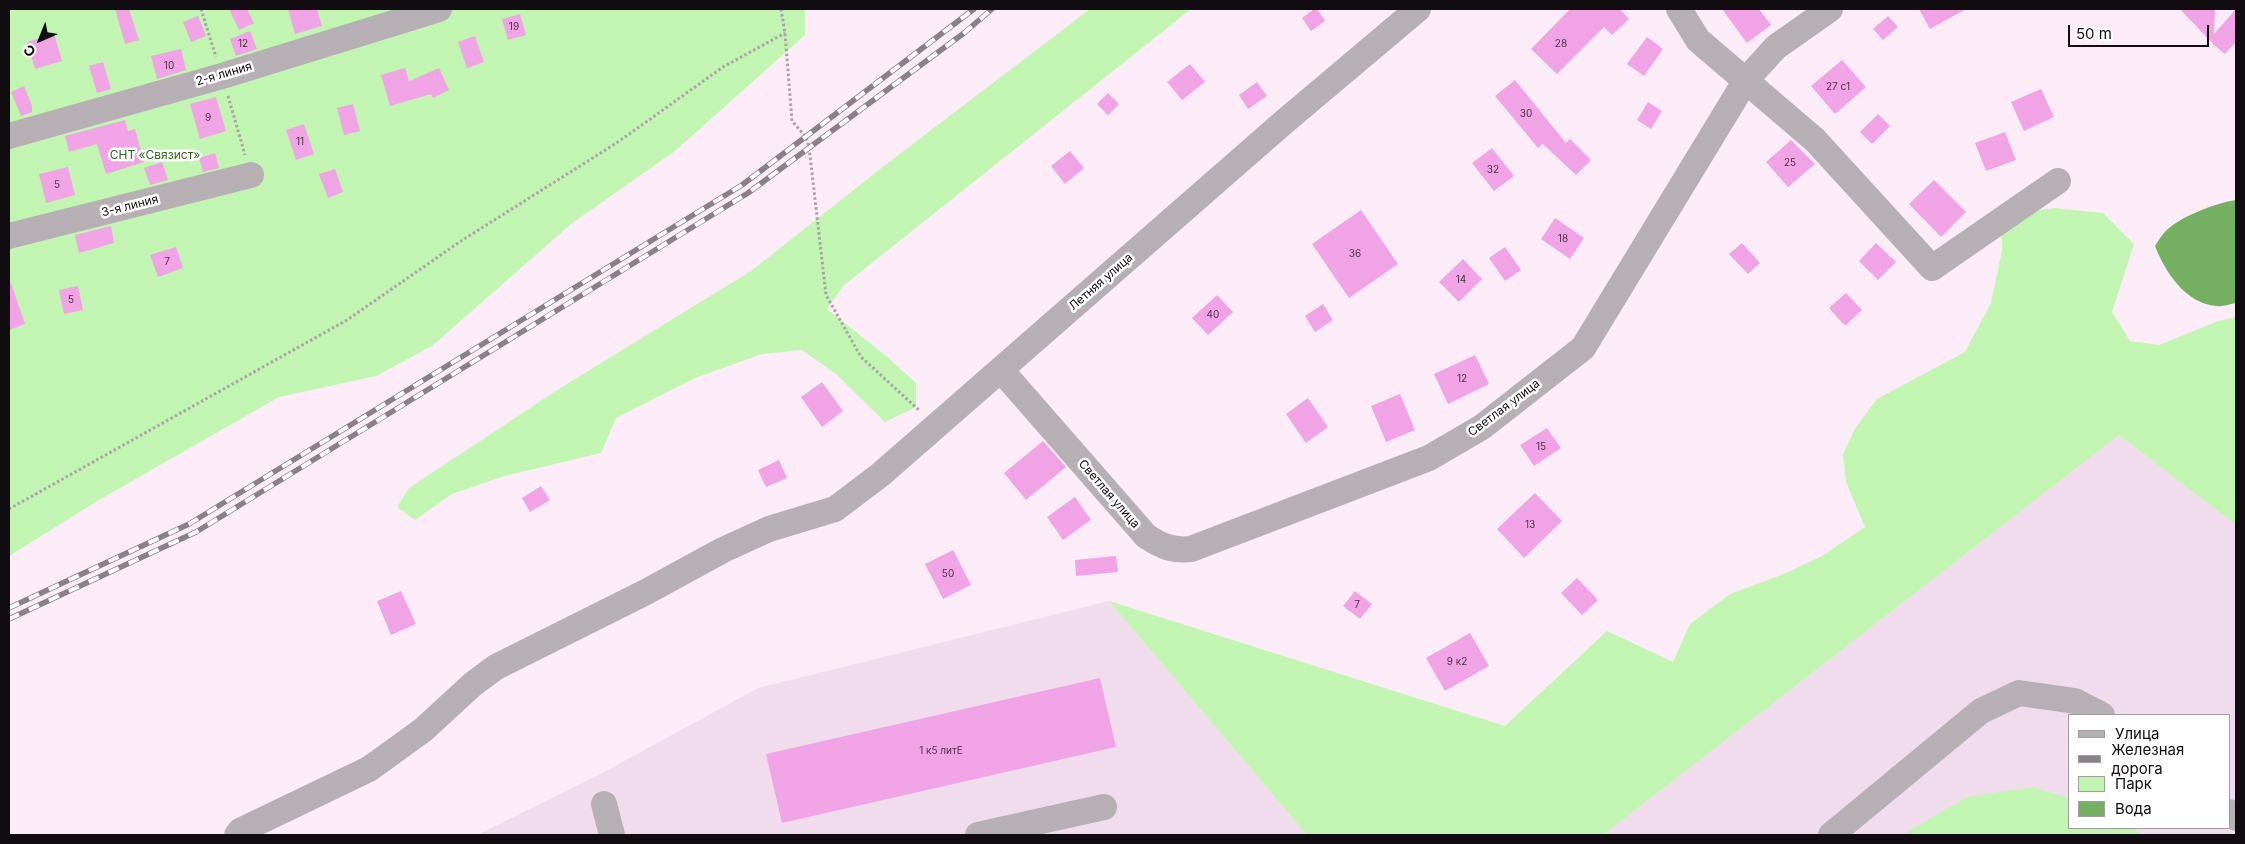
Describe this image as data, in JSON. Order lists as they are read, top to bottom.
{
  "streets": {
    "street": [
      "2-я линия",
      "3-я линия",
      "Летняя улица",
      "Светлая улица"
    ]
  },
  "crossings": [
    ["Летняя улица", "Светлая улица"]
  ],
  "parks": ["СНТ «Связист»"],
  "house_numbers": [
    "19",
    "12",
    "28",
    "10",
    "27 с1",
    "30",
    "9",
    "11",
    "25",
    "32",
    "5",
    "18",
    "36",
    "7",
    "14",
    "5",
    "40",
    "12",
    "15",
    "13",
    "50",
    "7",
    "9 к2",
    "1 к5 литЕ"
  ],
  "legend": [
    "Улица",
    "Железная дорога",
    "Парк",
    "Вода"
  ],
  "scale_bar": "50 m",
  "north": "bottom left"
}
